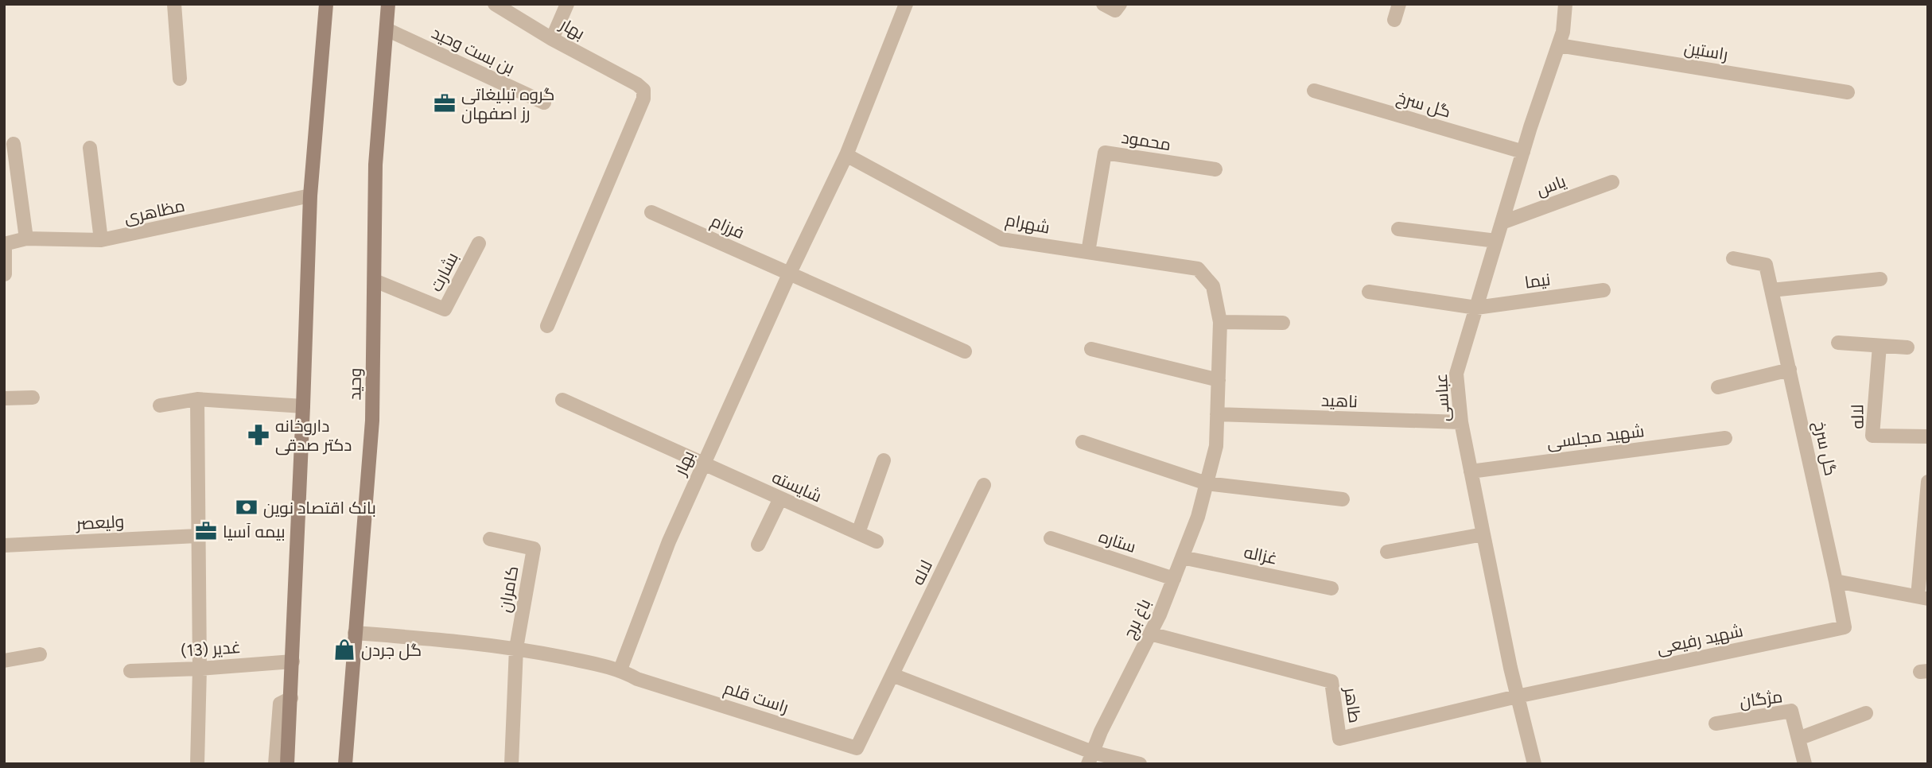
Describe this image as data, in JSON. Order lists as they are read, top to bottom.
{
  "streets": {
    "main road": ["وحید"],
    "street": [
      "بهار",
      "بن بست وحید",
      "راستین",
      "گل سرخ",
      "محمود",
      "یاس",
      "مظاهری",
      "شهرام",
      "فرزام",
      "بشارت",
      "نیما",
      "عباسی",
      "ناهید",
      "لاله",
      "شهید مجلسی",
      "شایسته",
      "ولیعصر",
      "ستاره",
      "غزاله",
      "کامران",
      "باغ برج",
      "شهید رفیعی",
      "غدیر (13)",
      "راست قلم",
      "مژگان",
      "طاهر"
    ]
  },
  "crossings": [
    ["بهار", "شهرام"],
    ["بهار", "فرزام"],
    ["بهار", "شایسته"],
    ["بهار", "راست قلم"],
    ["بن بست وحید", "وحید"],
    ["راستین", "عباسی"],
    ["گل سرخ", "عباسی"],
    ["گل سرخ", "شهید رفیعی"],
    ["محمود", "شهرام"],
    ["یاس", "عباسی"],
    ["شهرام", "باغ برج"],
    ["بشارت", "وحید"],
    ["نیما", "عباسی"],
    ["وحید", "راست قلم"],
    ["عباسی", "ناهید"],
    ["عباسی", "شهید مجلسی"],
    ["عباسی", "شهید رفیعی"],
    ["عباسی", "طاهر"],
    ["ناهید", "باغ برج"],
    ["لاله", "راست قلم"],
    ["ستاره", "باغ برج"],
    ["غزاله", "باغ برج"],
    ["کامران", "راست قلم"],
    ["باغ برج", "طاهر"],
    ["شهید رفیعی", "طاهر"]
  ],
  "places": {
    "office": ["گروه تبلیغاتی رز اصفهان", "بیمه آسیا"],
    "pharmacy": ["داروخانه دکتر صدقی"],
    "bank": ["بانک اقتصاد نوین"],
    "shop": ["گل جردن"]
  }
}
